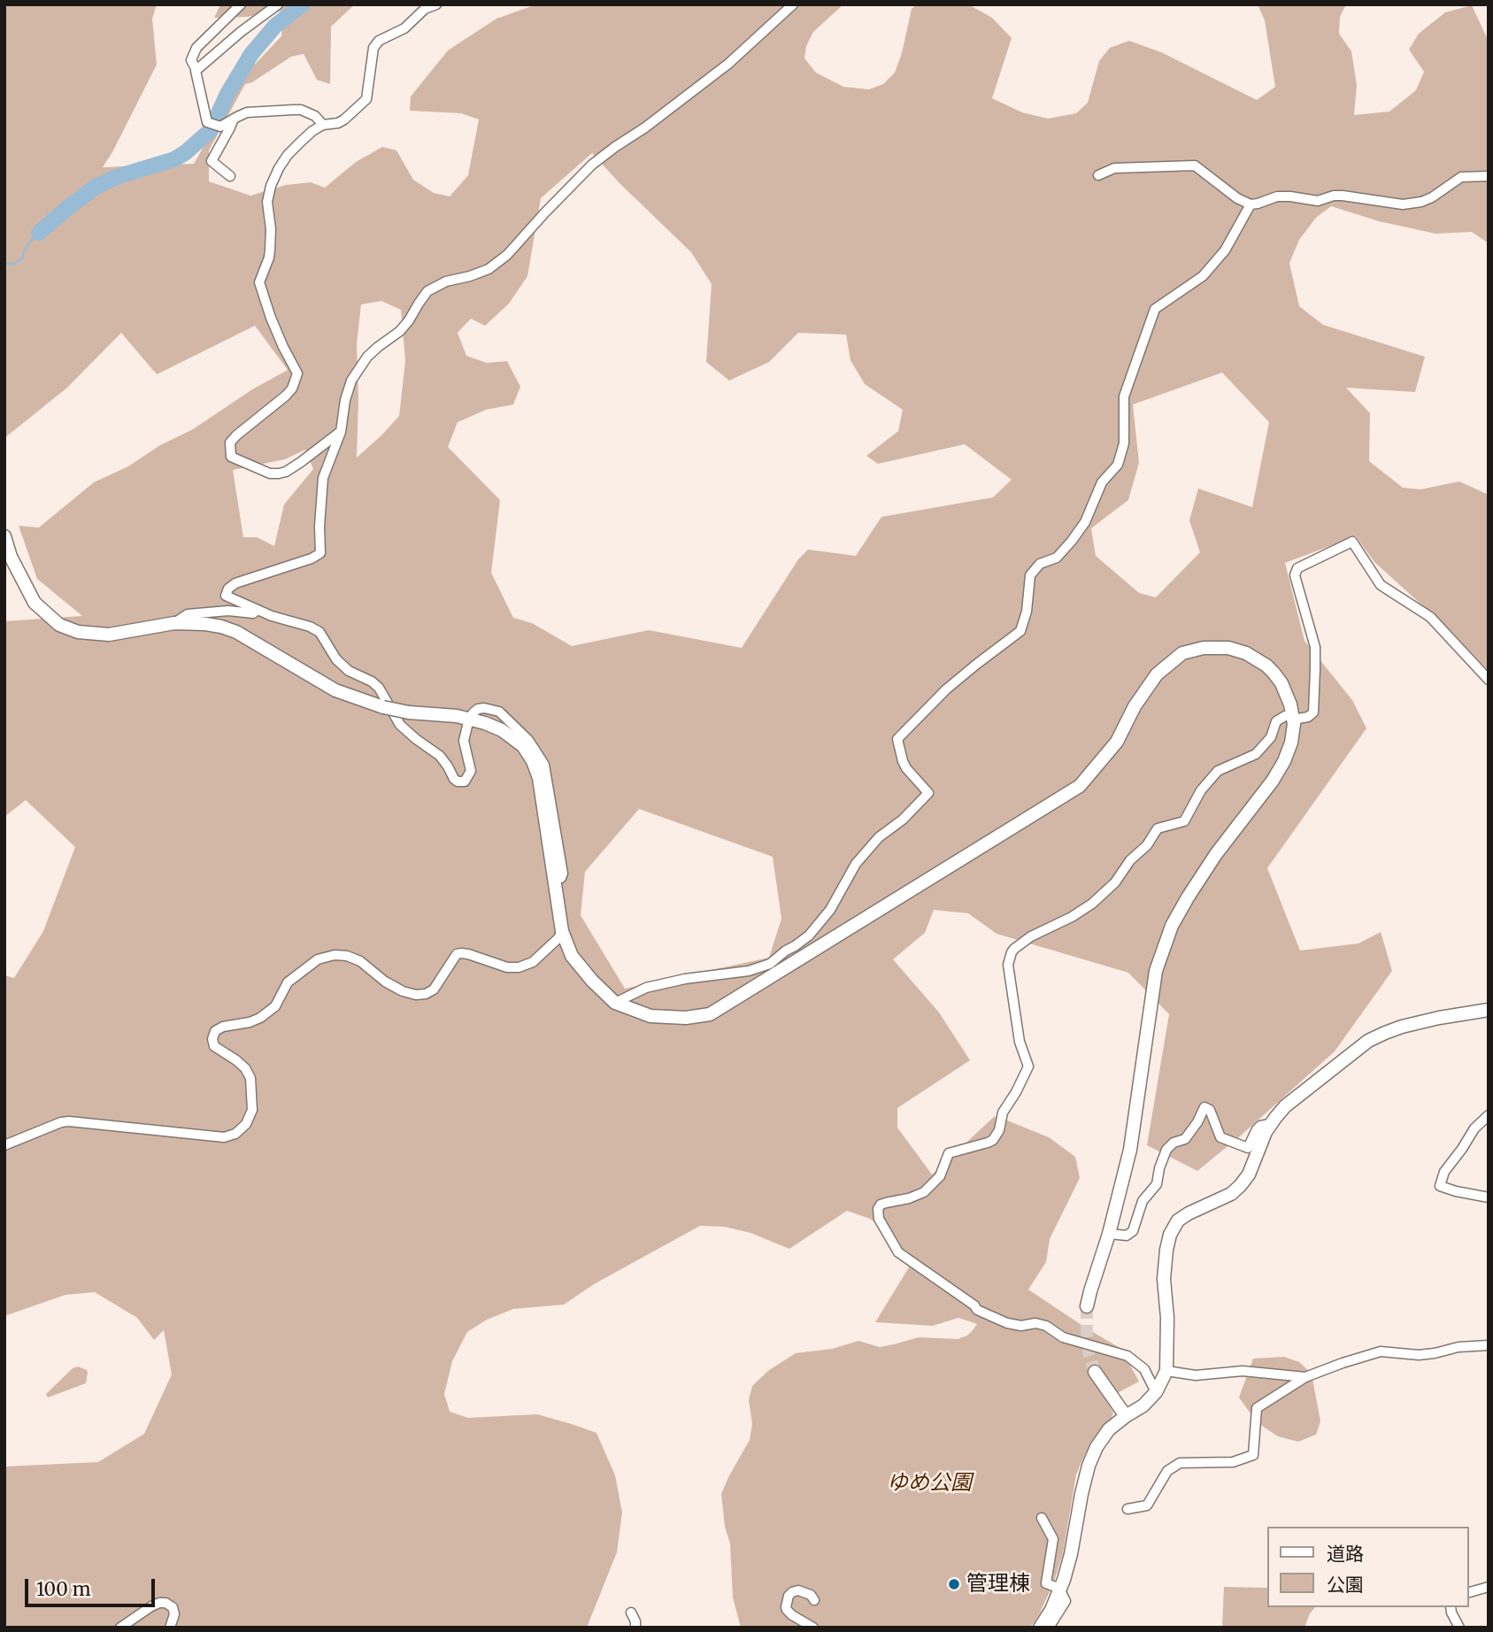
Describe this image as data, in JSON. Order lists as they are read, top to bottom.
{
  "parks": ["ゆめ公園"],
  "places": ["管理棟"],
  "legend": ["道路", "公園"],
  "scale_bar": "100 m"
}
